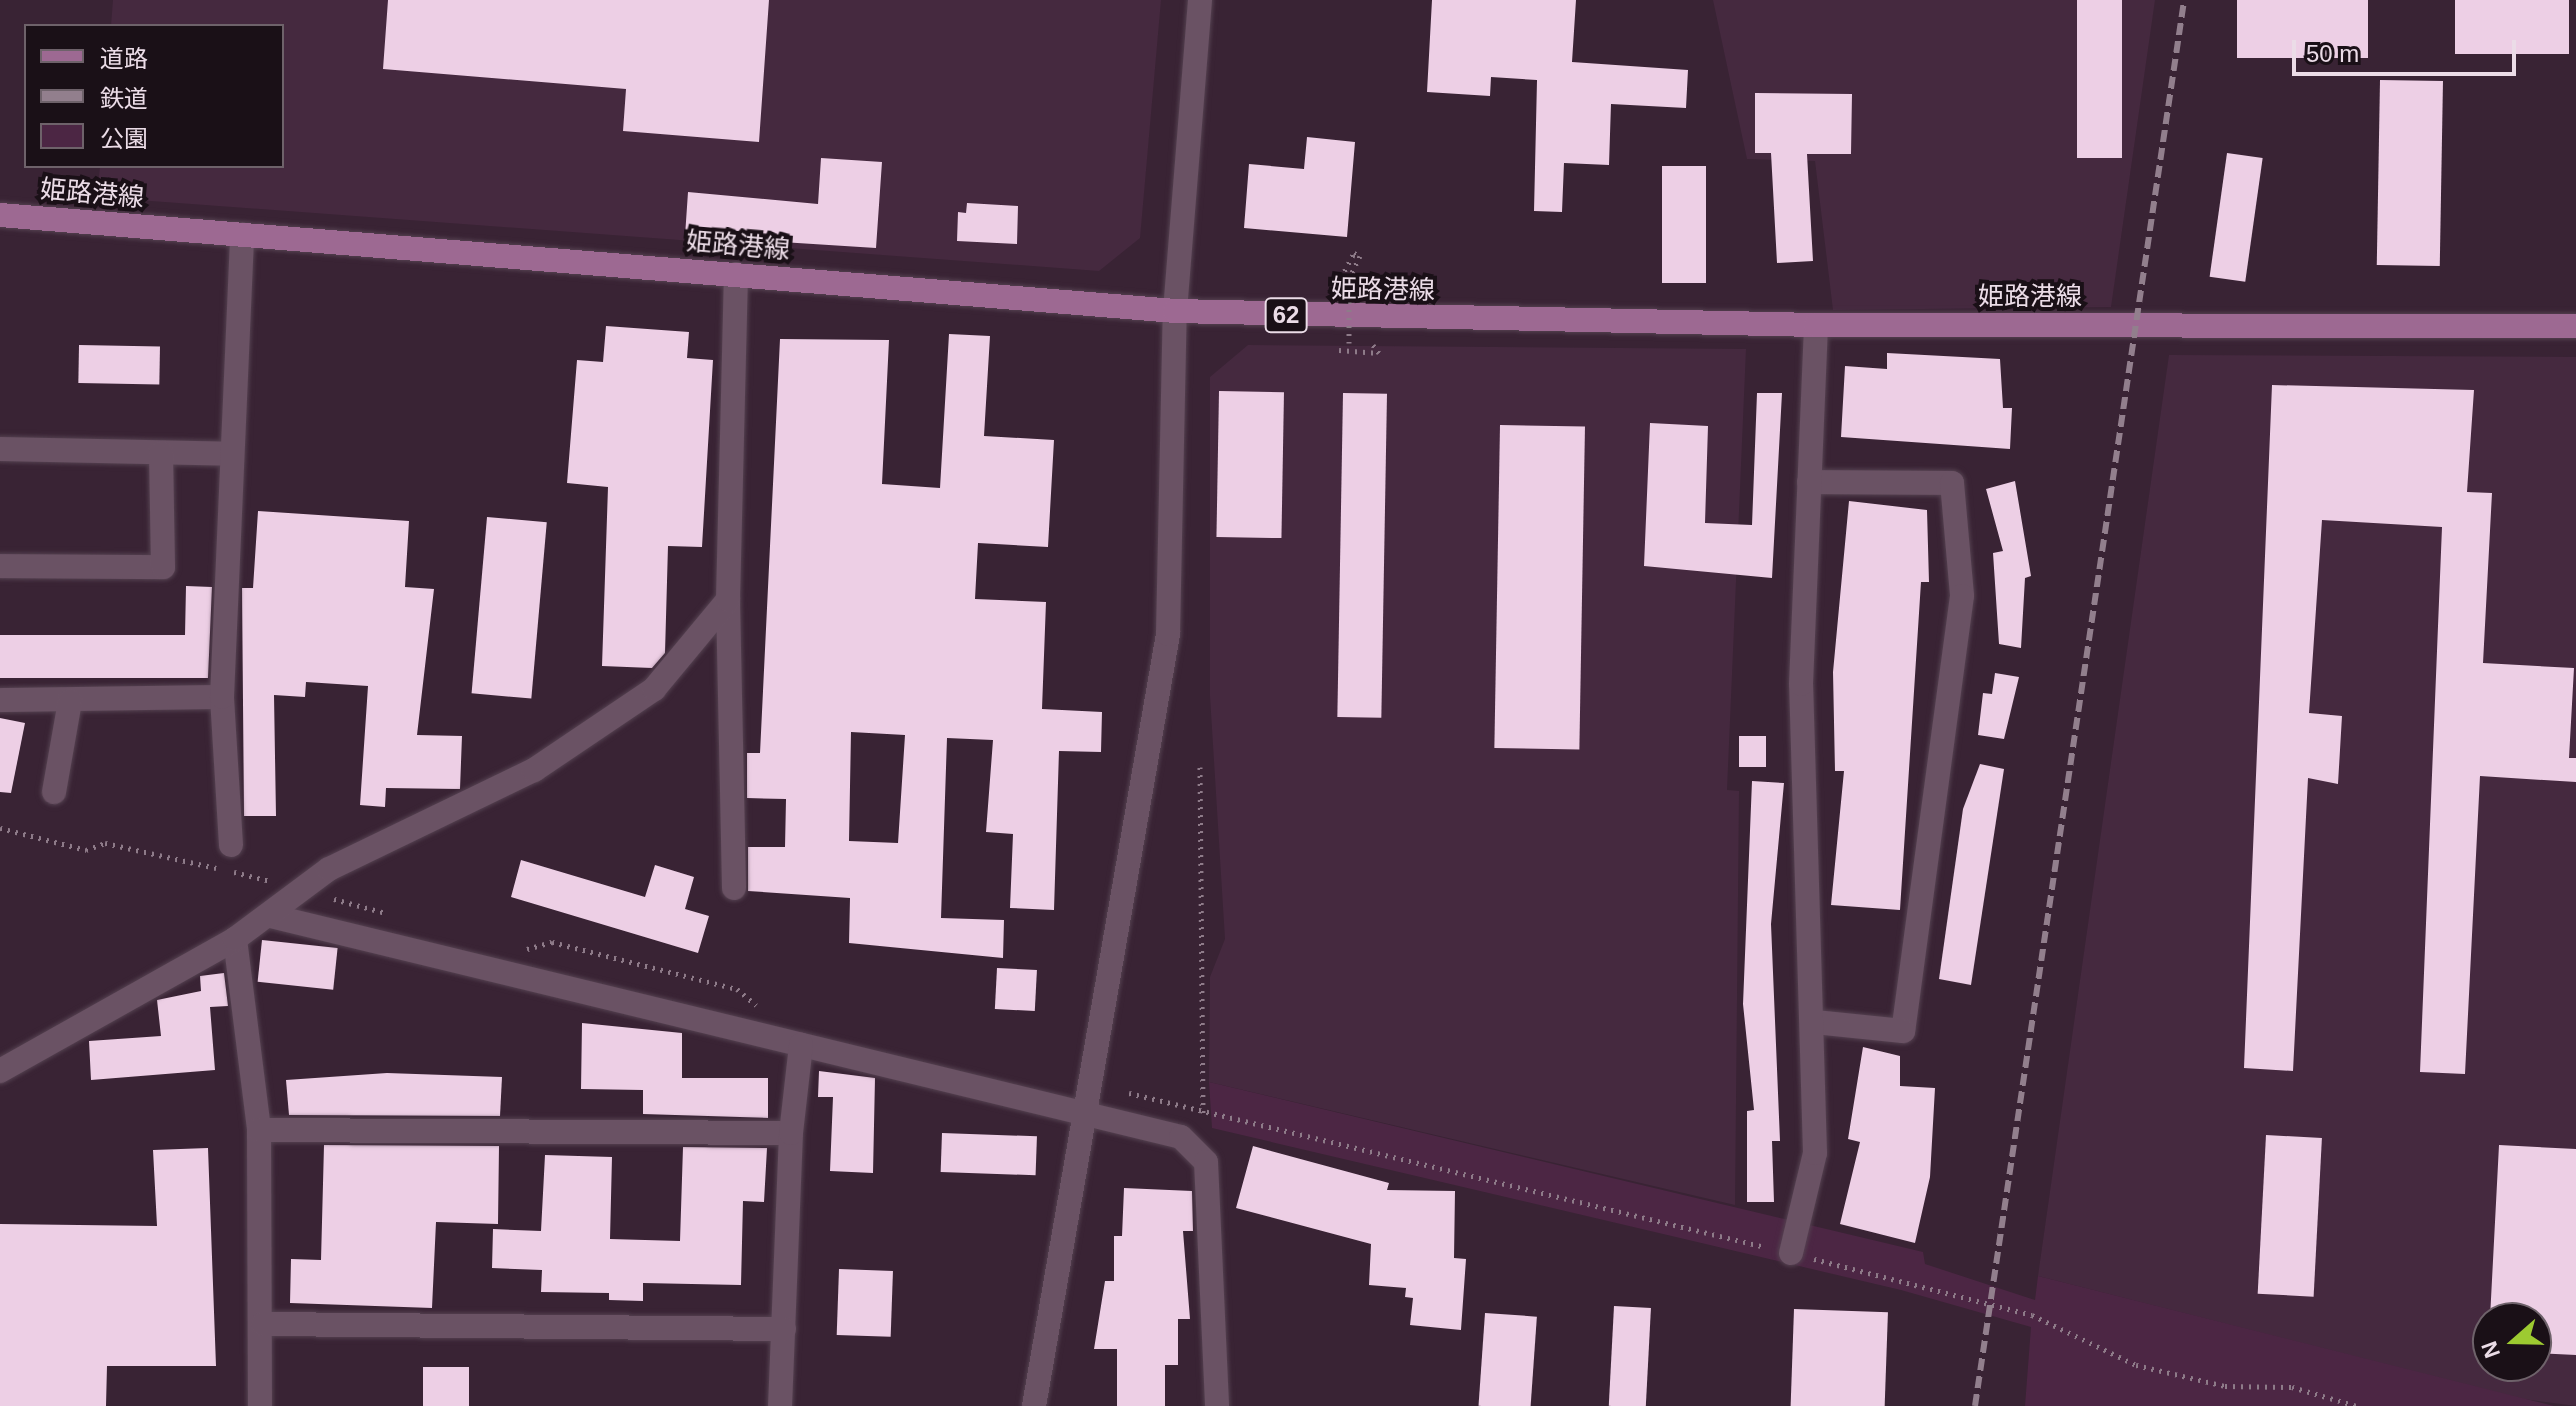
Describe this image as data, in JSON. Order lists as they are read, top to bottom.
{
  "streets": {
    "main road": ["姫路港線", "62"]
  },
  "legend": ["道路", "鉄道", "公園"],
  "scale_bar": "50 m",
  "north": "left"
}
